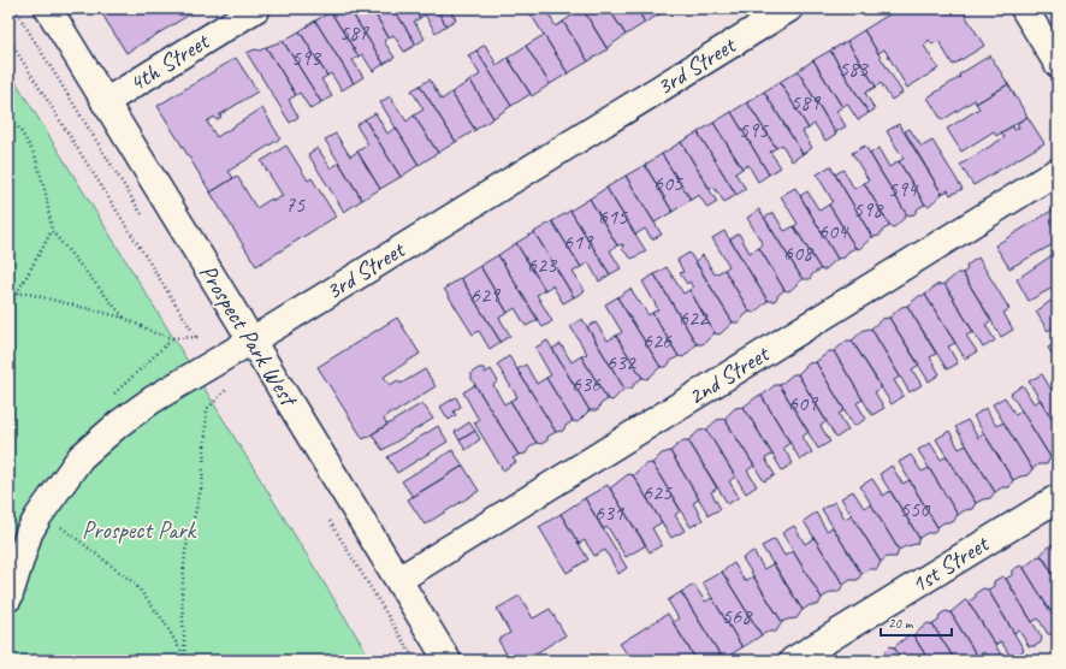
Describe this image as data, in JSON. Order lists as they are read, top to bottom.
{
  "streets": {
    "street": [
      "4th Street",
      "3rd Street",
      "Prospect Park West",
      "2nd Street",
      "1st Street"
    ]
  },
  "crossings": [
    ["4th Street", "Prospect Park West"],
    ["3rd Street", "Prospect Park West"],
    ["Prospect Park West", "2nd Street"]
  ],
  "parks": ["Prospect Park"],
  "house_numbers": [
    "587",
    "593",
    "583",
    "589",
    "595",
    "605",
    "594",
    "75",
    "598",
    "615",
    "604",
    "619",
    "608",
    "623",
    "629",
    "622",
    "626",
    "632",
    "636",
    "609",
    "625",
    "550",
    "631",
    "568"
  ],
  "scale_bar": "20 m"
}
